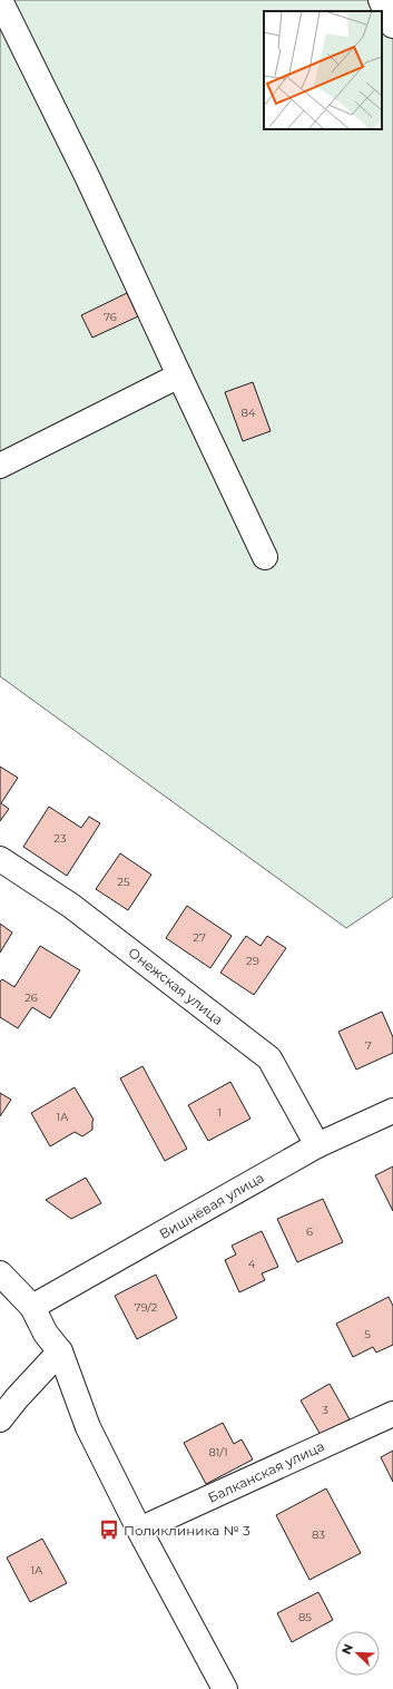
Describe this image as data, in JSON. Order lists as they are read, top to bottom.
{
  "streets": {
    "street": ["Онежская улица", "Вишнёвая улица", "Балканская улица"]
  },
  "crossings": [
    ["Онежская улица", "Вишнёвая улица"]
  ],
  "places": {
    "bus stop": ["Поликлиника № 3"]
  },
  "house_numbers": [
    "76",
    "84",
    "23",
    "25",
    "27",
    "29",
    "26",
    "7",
    "1",
    "1А",
    "6",
    "4",
    "79/2",
    "5",
    "3",
    "81/1",
    "83",
    "1А",
    "85"
  ],
  "north": "top left"
}
